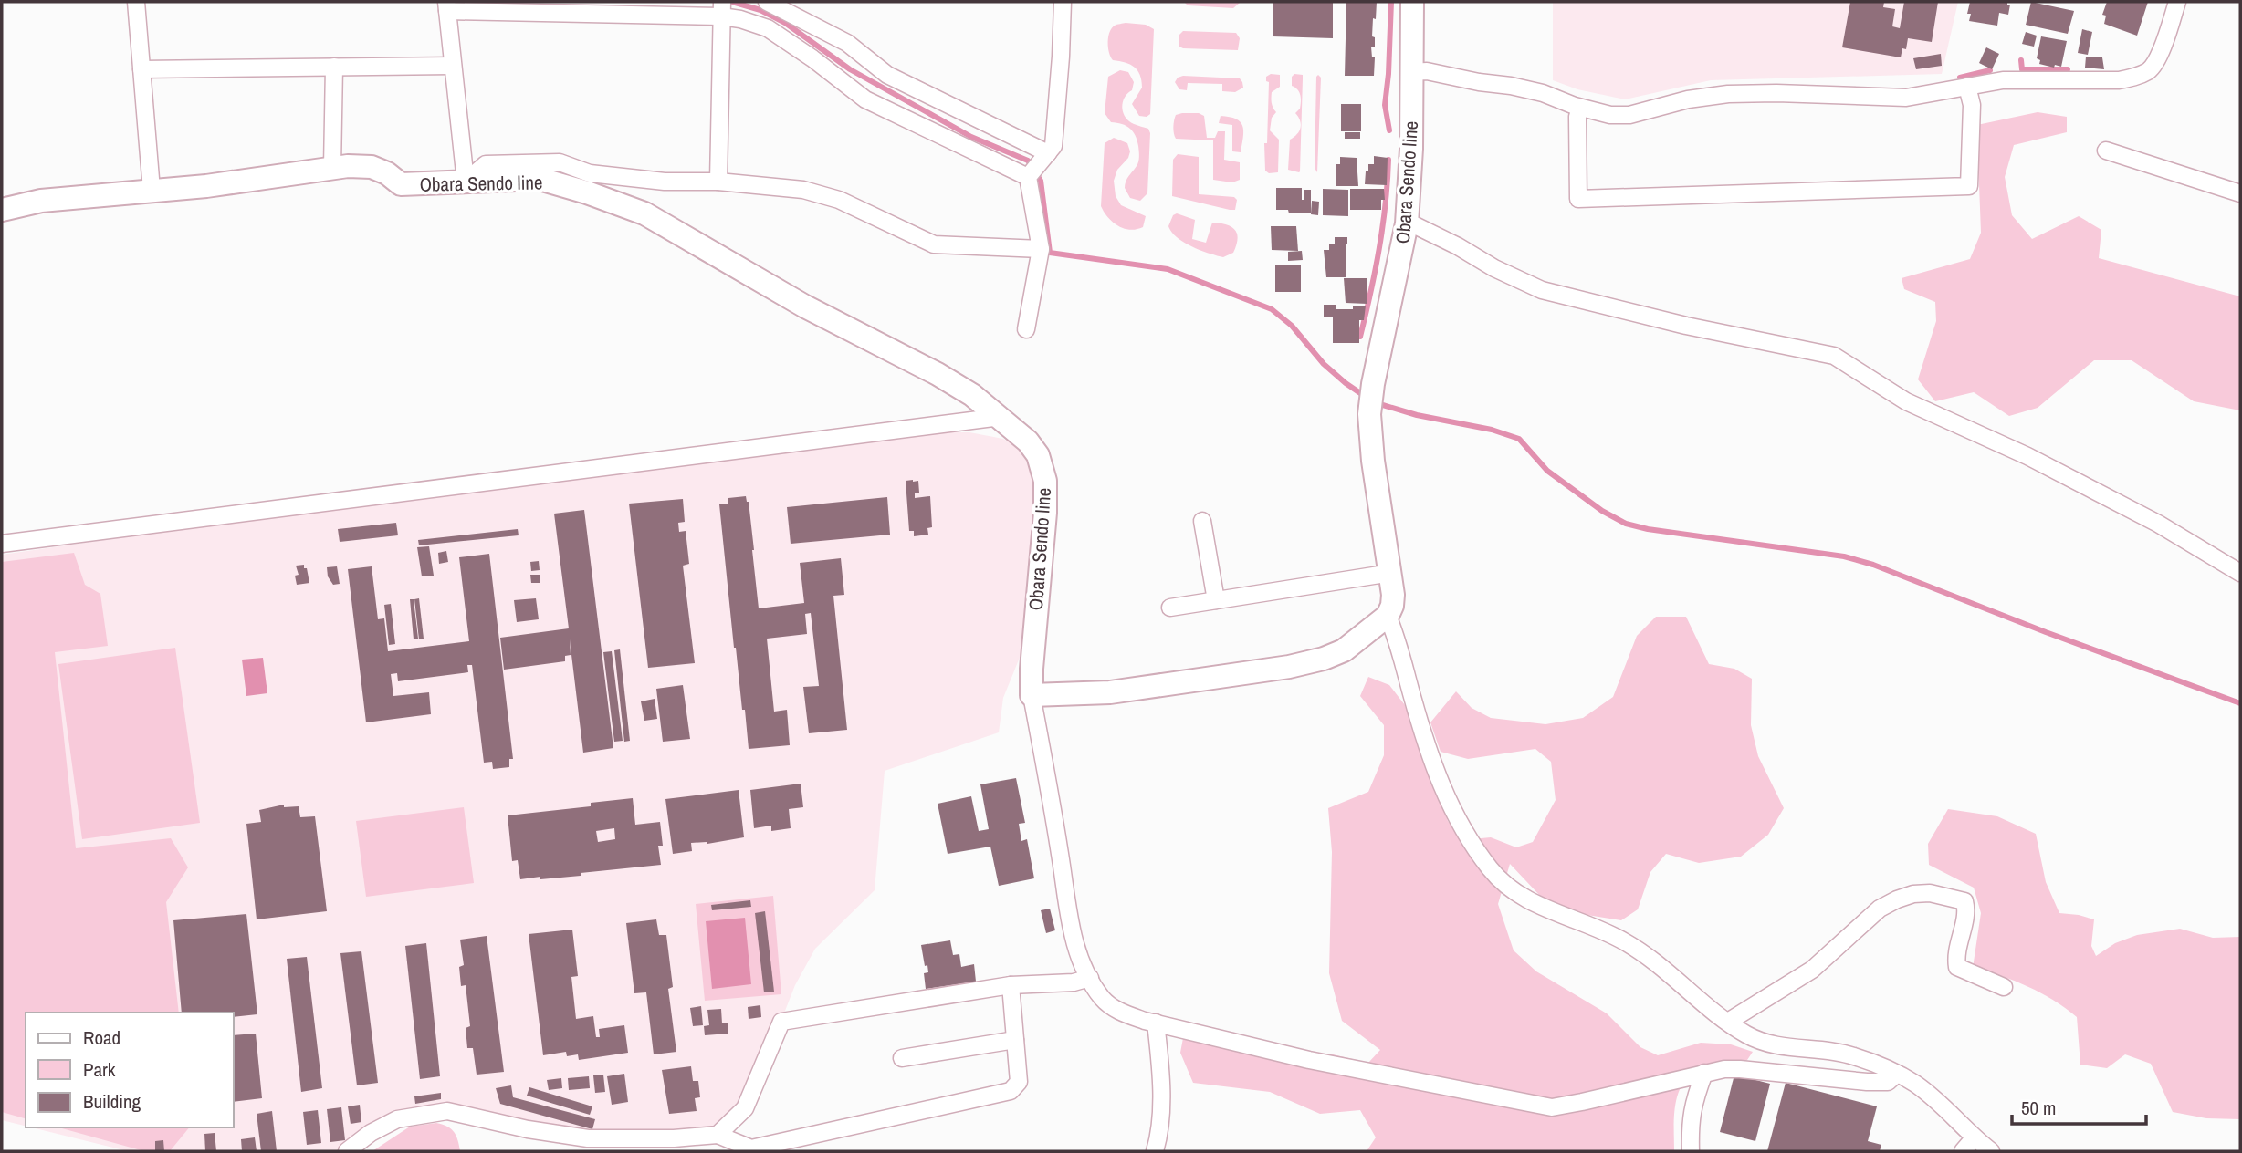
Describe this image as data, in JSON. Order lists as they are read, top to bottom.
{
  "streets": {
    "main road": ["Obara Sendo line"]
  },
  "legend": ["Road", "Park", "Building"],
  "scale_bar": "50 m"
}
